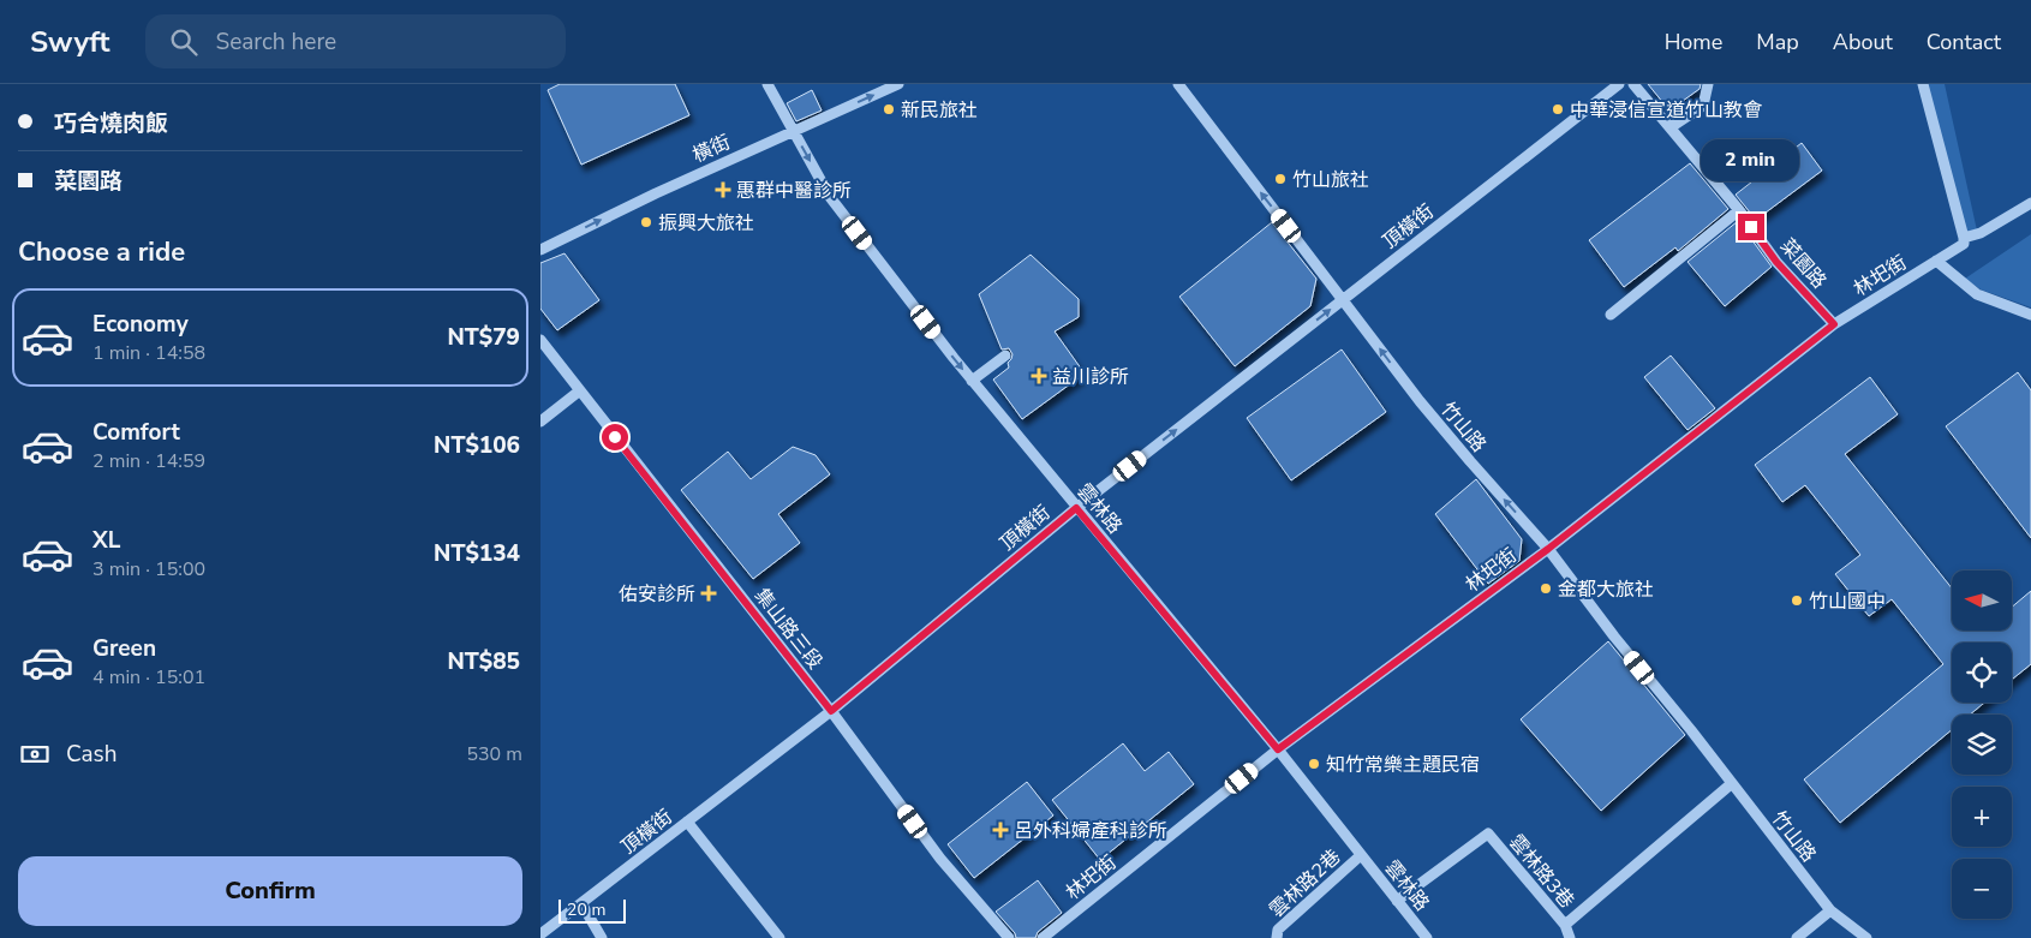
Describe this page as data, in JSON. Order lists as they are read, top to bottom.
{
  "streets": {
    "street": [
      "橫街",
      "頂橫街",
      "菜園路",
      "林圯街",
      "竹山路",
      "雲林路",
      "集山路三段",
      "雲林路3巷",
      "雲林路2巷"
    ]
  },
  "crossings": [
    ["橫街", "雲林路"],
    ["頂橫街", "竹山路"],
    ["頂橫街", "雲林路"],
    ["頂橫街", "集山路三段"],
    ["菜園路", "林圯街"],
    ["林圯街", "竹山路"],
    ["林圯街", "雲林路"],
    ["雲林路", "雲林路3巷"],
    ["雲林路", "雲林路2巷"]
  ],
  "one_way": ["橫街", "竹山路"],
  "places": {
    "other": [
      "新民旅社",
      "中華浸信宣道竹山教會",
      "竹山旅社",
      "振興大旅社",
      "金都大旅社",
      "竹山國中",
      "知竹常樂主題民宿"
    ],
    "health": [
      "惠群中醫診所",
      "益川診所",
      "佑安診所",
      "呂外科婦產科診所"
    ]
  },
  "scale_bar": "20 m",
  "north": "left",
  "page": {
    "header": "Swyft",
    "search": "Search here",
    "nav": [
      "Home",
      "Map",
      "About",
      "Contact"
    ],
    "banner": ["巧合燒肉飯", "菜園路"],
    "bubble": "2 min",
    "heading": "Choose a ride",
    "list": [
      {
        "name": "Economy",
        "note": "1 min · 14:58",
        "value": "NT$79"
      },
      {
        "name": "Comfort",
        "note": "2 min · 14:59",
        "value": "NT$106"
      },
      {
        "name": "XL",
        "note": "3 min · 15:00",
        "value": "NT$134"
      },
      {
        "name": "Green",
        "note": "4 min · 15:01",
        "value": "NT$85"
      }
    ],
    "map_buttons": ["+", "−"],
    "pay": ["Cash", "530 m"],
    "buttons": "Confirm",
    "scale": "20 m"
  }
}
